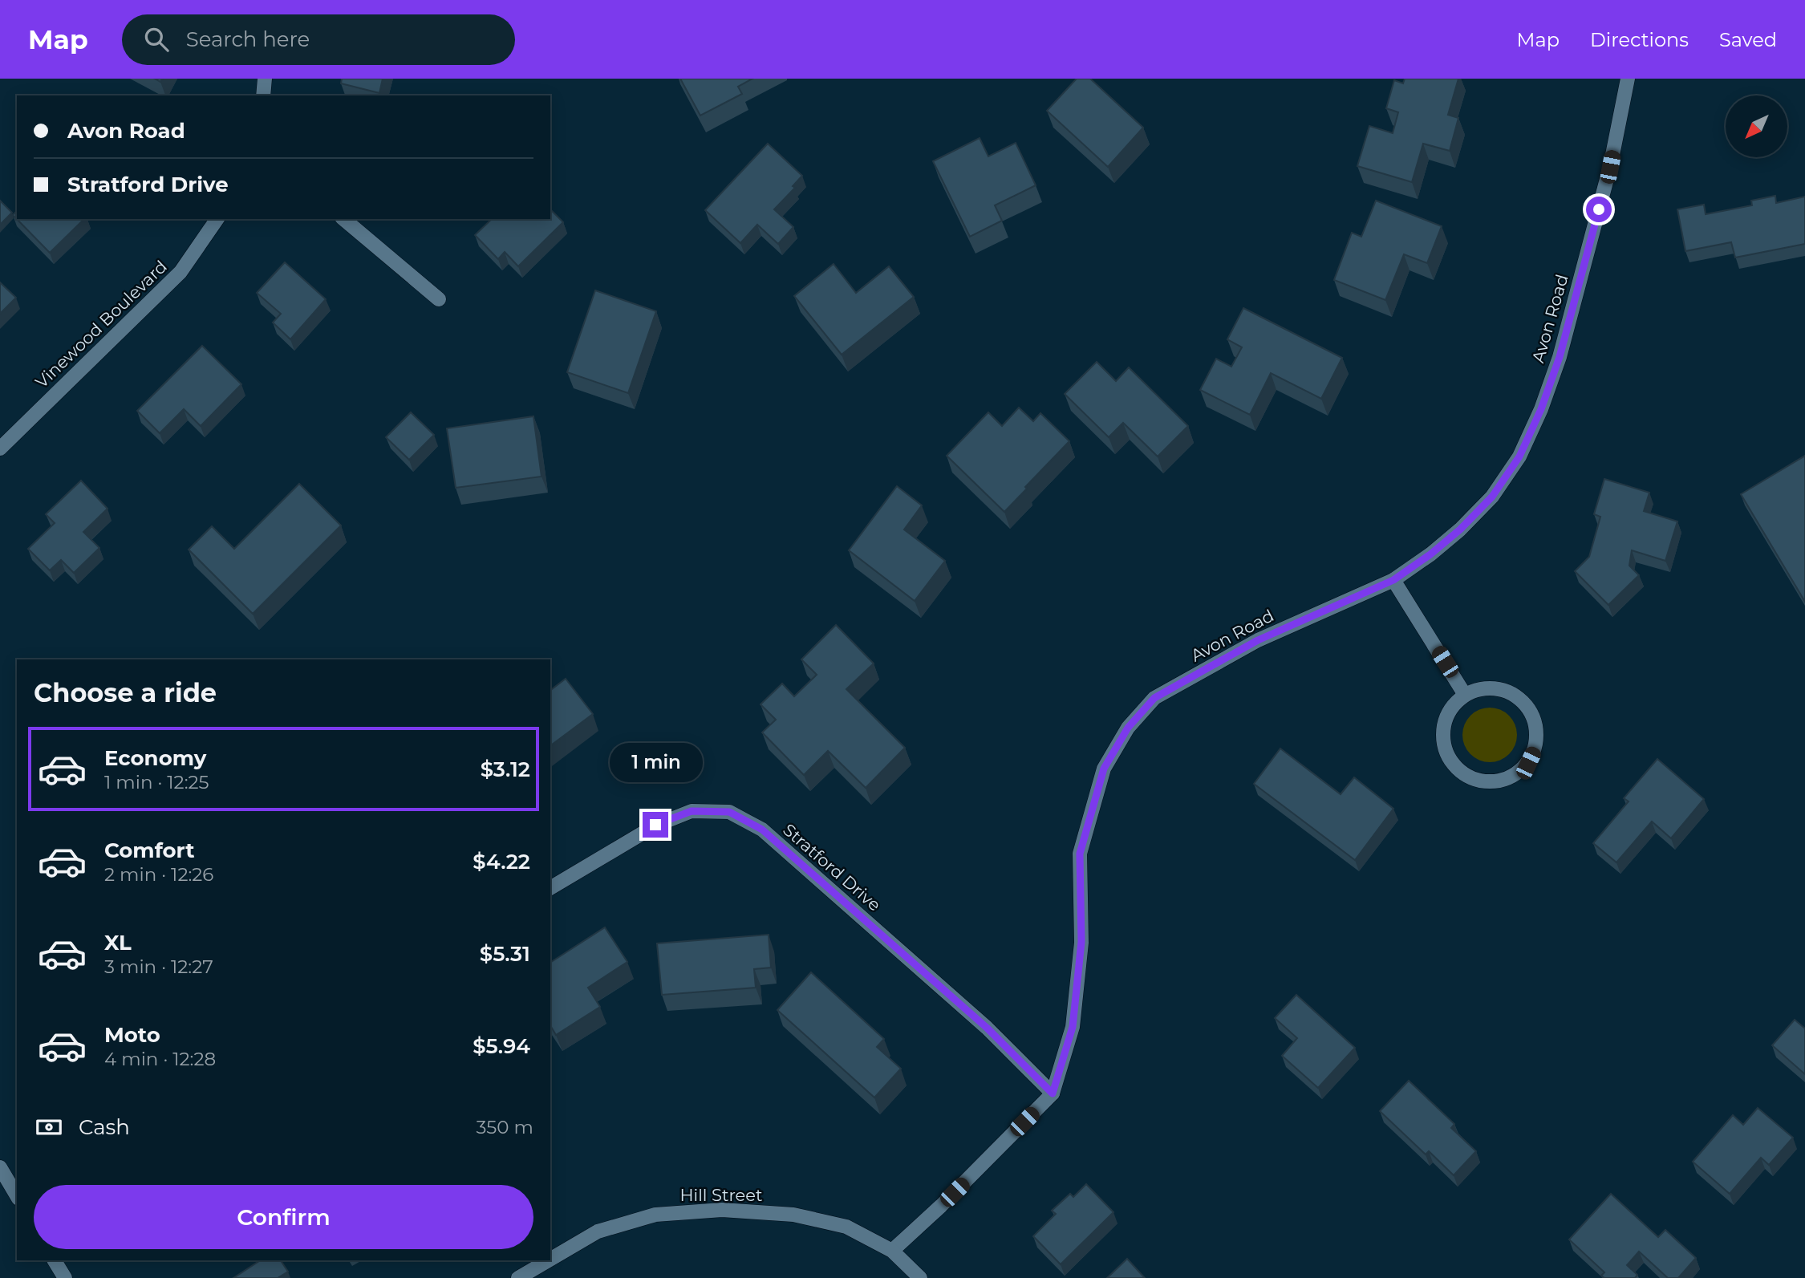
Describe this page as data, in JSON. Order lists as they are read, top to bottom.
{
  "streets": {
    "street": [
      "Avon Road",
      "Vinewood Boulevard",
      "Stratford Drive",
      "Hill Street"
    ]
  },
  "crossings": [
    ["Avon Road", "Stratford Drive"],
    ["Avon Road", "Hill Street"]
  ],
  "north": "bottom left",
  "page": {
    "header": "Map",
    "search": "Search here",
    "nav": ["Map", "Directions", "Saved"],
    "banner": ["Avon Road", "Stratford Drive"],
    "heading": "Choose a ride",
    "list": [
      {
        "name": "Economy",
        "note": "1 min · 12:25",
        "value": "$3.12"
      },
      {
        "name": "Comfort",
        "note": "2 min · 12:26",
        "value": "$4.22"
      },
      {
        "name": "XL",
        "note": "3 min · 12:27",
        "value": "$5.31"
      },
      {
        "name": "Moto",
        "note": "4 min · 12:28",
        "value": "$5.94"
      }
    ],
    "bubble": "1 min",
    "pay": ["Cash", "350 m"],
    "buttons": "Confirm"
  }
}
